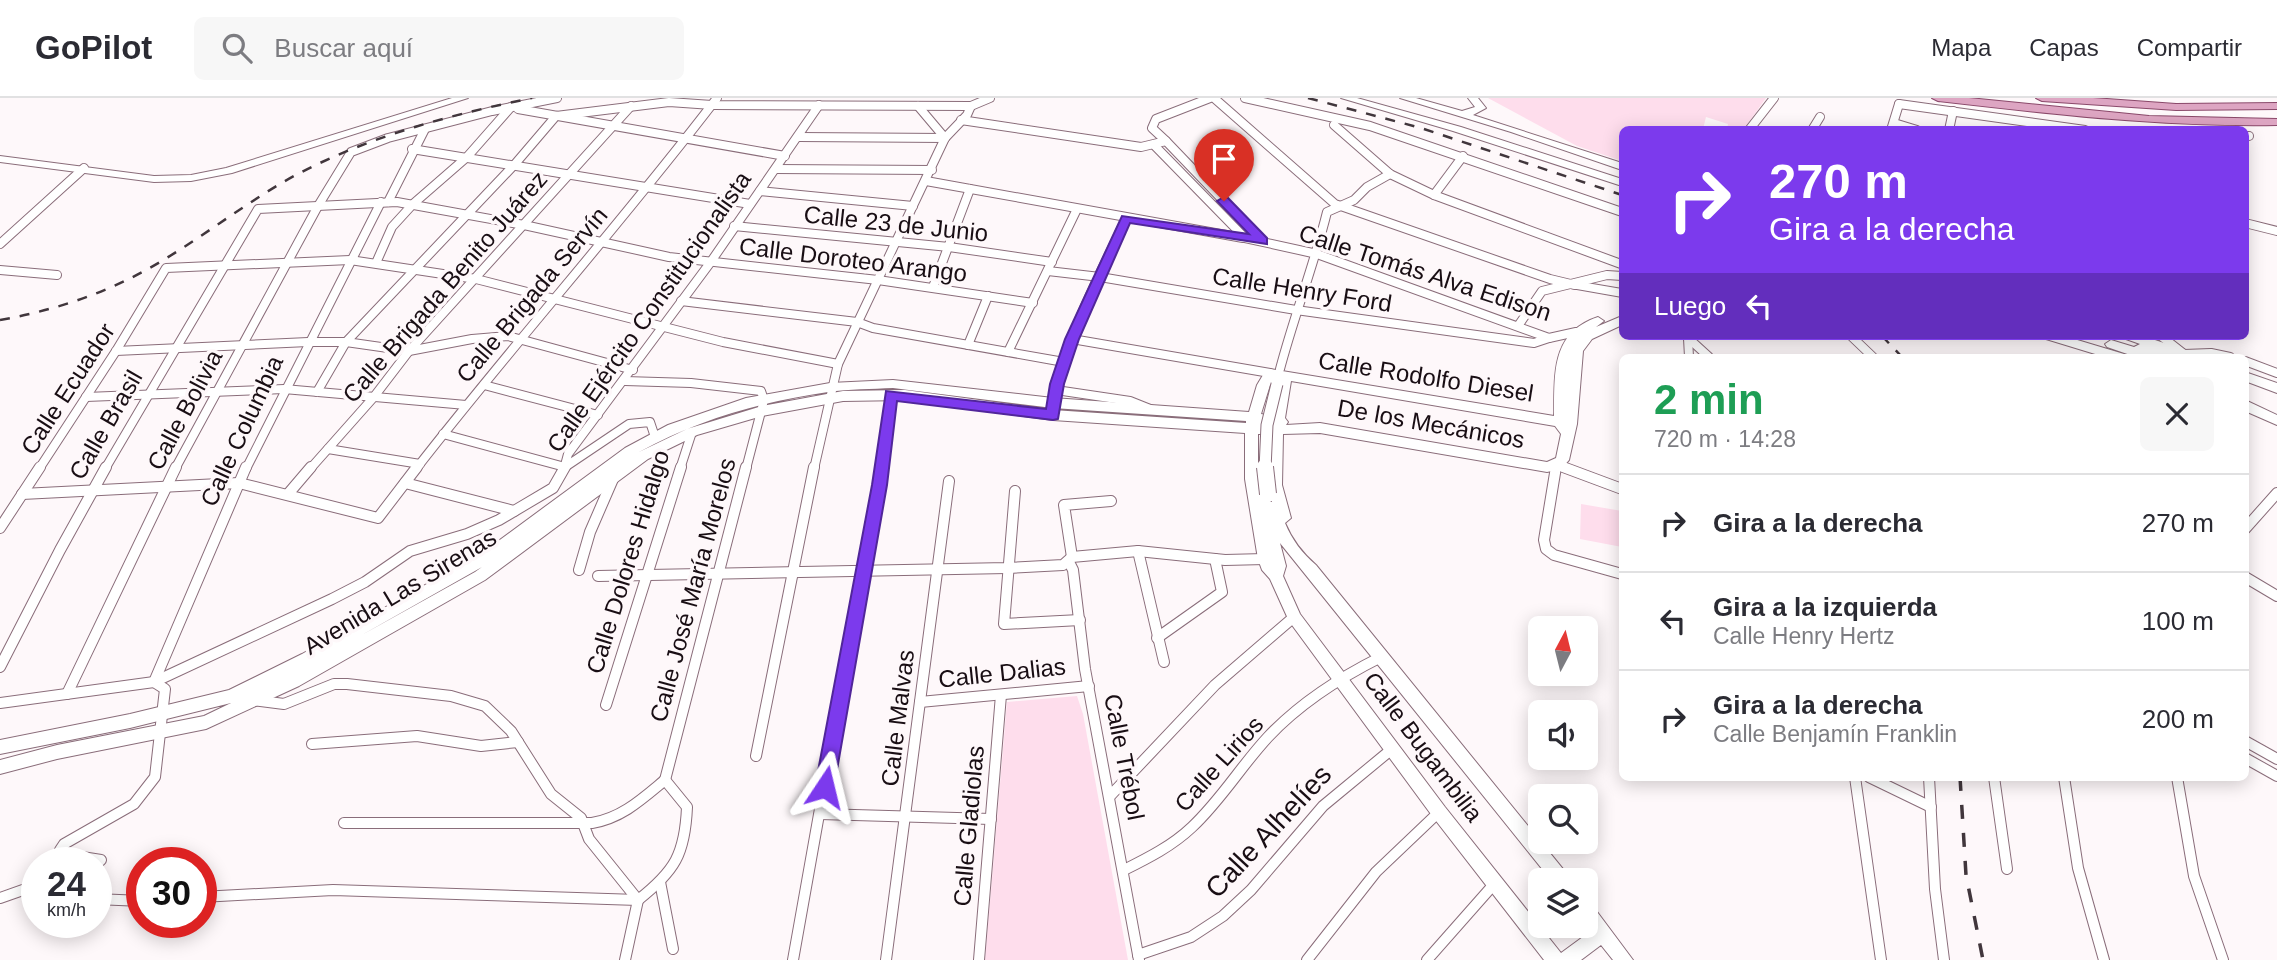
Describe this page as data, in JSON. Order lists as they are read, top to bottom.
{
  "streets": {
    "main road": [
      "Calle Rodolfo Diesel",
      "De los Mecánicos",
      "Avenida Las Sirenas",
      "Calle Bugambilia"
    ],
    "street": [
      "Calle 23 de Junio",
      "Calle Doroteo Arango",
      "Calle Tomás Alva Edison",
      "Calle Brigada Benito Juárez",
      "Calle Henry Ford",
      "Calle Brigada Servín",
      "Calle Ejército Constitucionalista",
      "Calle Ecuador",
      "Calle Bolivia",
      "Calle Brasil",
      "Calle Columbia",
      "Calle Dolores Hidalgo",
      "Calle José María Morelos",
      "Calle Dalias",
      "Calle Malvas",
      "Calle Trébol",
      "Calle Lirios",
      "Calle Gladiolas",
      "Calle Alhelíes"
    ]
  },
  "crossings": [
    ["Calle 23 de Junio", "Calle Ejército Constitucionalista"],
    ["Calle Doroteo Arango", "Calle Brigada Benito Juárez"],
    ["Calle Doroteo Arango", "Calle Brigada Servín"],
    ["Calle Doroteo Arango", "Calle Ejército Constitucionalista"],
    ["Calle Doroteo Arango", "Calle Bolivia"],
    ["Calle Doroteo Arango", "Calle Brasil"],
    ["Calle Doroteo Arango", "Calle Columbia"],
    ["Calle Tomás Alva Edison", "Calle Henry Ford"],
    ["Calle Brigada Benito Juárez", "Calle Brigada Servín"],
    ["Calle Ejército Constitucionalista", "Calle Bolivia"],
    ["Calle Ejército Constitucionalista", "Calle Columbia"],
    ["Calle Rodolfo Diesel", "Calle Bugambilia"],
    ["Calle Ecuador", "Calle Brasil"],
    ["Calle Bolivia", "Calle Columbia"],
    ["Calle Dolores Hidalgo", "Avenida Las Sirenas"],
    ["Calle José María Morelos", "Avenida Las Sirenas"],
    ["Calle Dalias", "Calle Malvas"],
    ["Calle Dalias", "Calle Trébol"],
    ["Calle Dalias", "Calle Gladiolas"],
    ["Calle Bugambilia", "Calle Lirios"],
    ["Calle Bugambilia", "Calle Alhelíes"],
    ["Calle Trébol", "Calle Lirios"],
    ["Calle Trébol", "Calle Alhelíes"]
  ],
  "north": "top",
  "page": {
    "header": "GoPilot",
    "search": "Buscar aquí",
    "nav": ["Mapa", "Capas", "Compartir"],
    "turn": ["270 m", "Gira a la derecha"],
    "then": "Luego",
    "heading": ["2 min", "720 m · 14:28"],
    "list": [
      {
        "name": "Gira a la derecha",
        "value": "270 m"
      },
      {
        "name": "Gira a la izquierda",
        "note": "Calle Henry Hertz",
        "value": "100 m"
      },
      {
        "name": "Gira a la derecha",
        "note": "Calle Benjamín Franklin",
        "value": "200 m"
      }
    ],
    "speed": "24 km/h",
    "limit": "30"
  }
}
